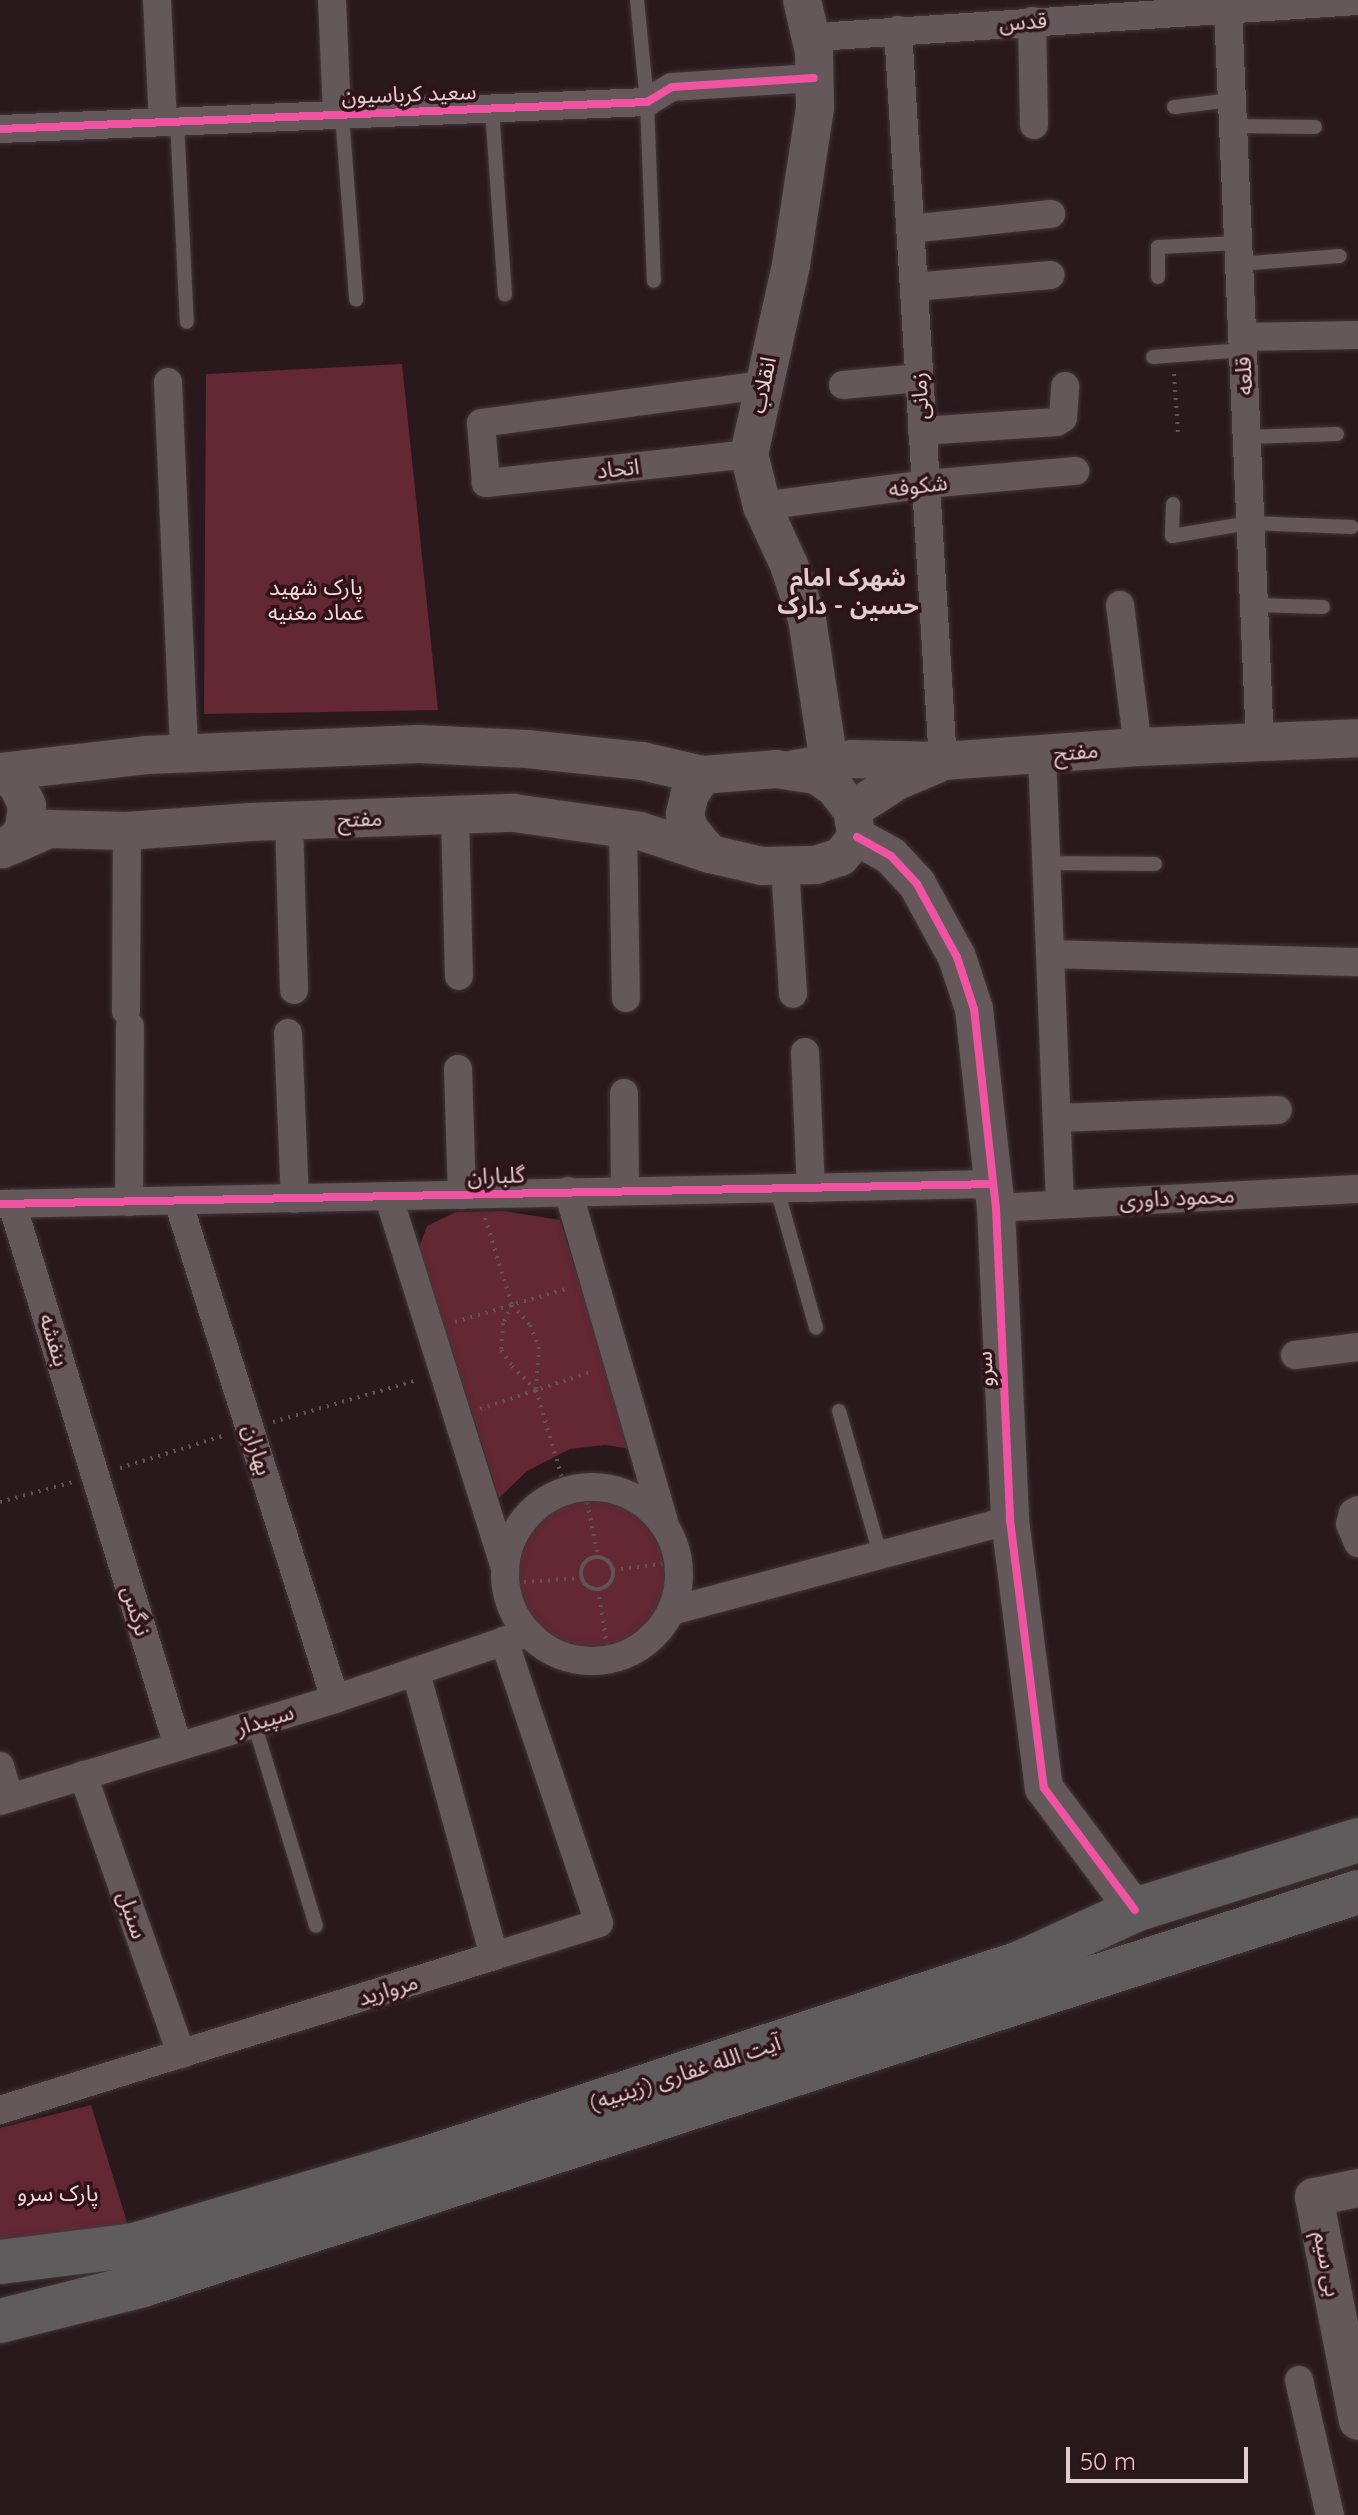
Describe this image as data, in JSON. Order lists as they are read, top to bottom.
{
  "streets": {
    "main road": ["آیت الله غفاری (زینبیه)"],
    "street": [
      "قدس",
      "سعید کرباسیون",
      "قلعه",
      "انقلاب",
      "زمانی",
      "اتحاد",
      "شکوفه",
      "مفتح",
      "گلباران",
      "محمود داوری",
      "بنفشه",
      "سرو",
      "بهاران",
      "نرگس",
      "سپیدار",
      "سنبل",
      "مروارید",
      "بی سیم"
    ]
  },
  "crossings": [
    ["قدس", "قلعه"],
    ["قدس", "زمانی"],
    ["سعید کرباسیون", "انقلاب"],
    ["قلعه", "مفتح"],
    ["انقلاب", "اتحاد"],
    ["انقلاب", "شکوفه"],
    ["انقلاب", "مفتح"],
    ["انقلاب", "سرو"],
    ["زمانی", "شکوفه"],
    ["زمانی", "مفتح"],
    ["مفتح", "سرو"],
    ["گلباران", "محمود داوری"],
    ["گلباران", "بنفشه"],
    ["گلباران", "سرو"],
    ["گلباران", "بهاران"],
    ["محمود داوری", "سرو"],
    ["بنفشه", "نرگس"],
    ["سرو", "آیت الله غفاری (زینبیه)"],
    ["بهاران", "سپیدار"],
    ["نرگس", "سپیدار"],
    ["سپیدار", "سنبل"],
    ["سپیدار", "مروارید"],
    ["سنبل", "مروارید"]
  ],
  "districts": ["شهرک امام حسین - دارک"],
  "parks": ["پارک شهید عماد مغنیه", "پارک سرو"],
  "scale_bar": "50 m"
}
